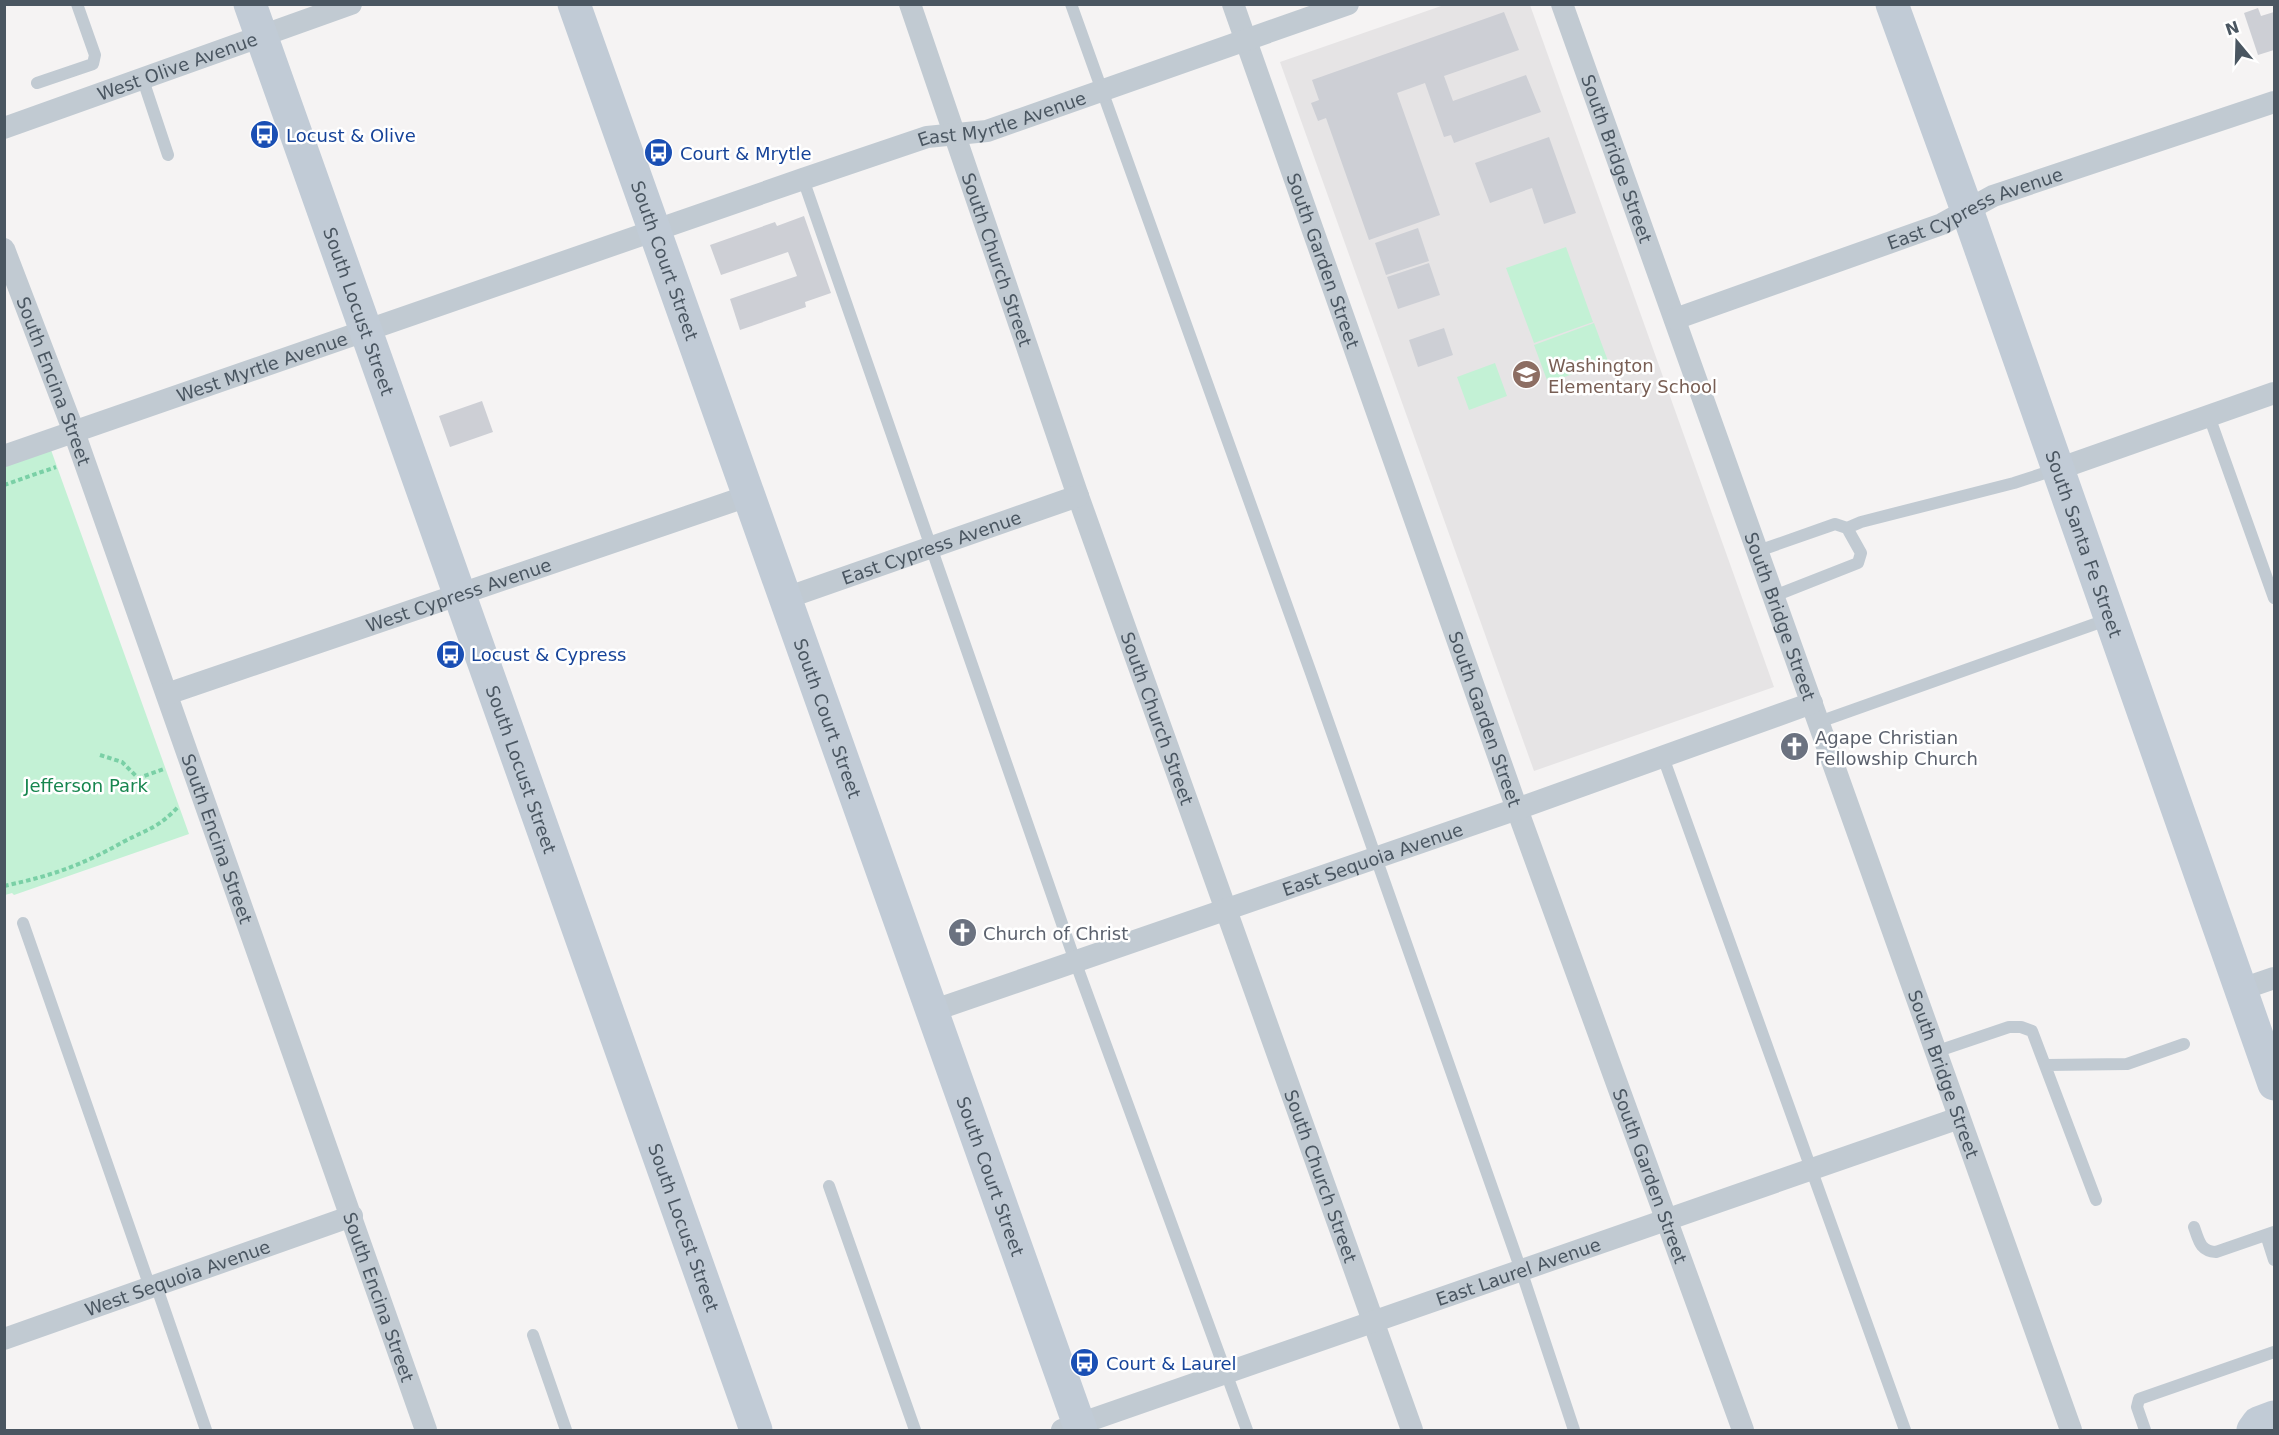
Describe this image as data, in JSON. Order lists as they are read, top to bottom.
{
  "streets": {
    "street": [
      "West Olive Avenue",
      "East Myrtle Avenue",
      "South Bridge Street",
      "East Cypress Avenue",
      "South Court Street",
      "South Church Street",
      "South Garden Street",
      "South Locust Street",
      "West Myrtle Avenue",
      "South Encina Street",
      "South Santa Fe Street",
      "West Cypress Avenue",
      "East Sequoia Avenue",
      "East Laurel Avenue",
      "West Sequoia Avenue"
    ]
  },
  "crossings": [
    ["West Olive Avenue", "South Locust Street"],
    ["East Myrtle Avenue", "South Court Street"],
    ["East Myrtle Avenue", "South Church Street"],
    ["East Myrtle Avenue", "South Garden Street"],
    ["East Myrtle Avenue", "West Myrtle Avenue"],
    ["South Bridge Street", "East Cypress Avenue"],
    ["South Bridge Street", "East Sequoia Avenue"],
    ["South Bridge Street", "East Laurel Avenue"],
    ["East Cypress Avenue", "South Court Street"],
    ["East Cypress Avenue", "South Church Street"],
    ["East Cypress Avenue", "South Santa Fe Street"],
    ["South Court Street", "West Myrtle Avenue"],
    ["South Court Street", "West Cypress Avenue"],
    ["South Court Street", "East Sequoia Avenue"],
    ["South Court Street", "East Laurel Avenue"],
    ["South Church Street", "East Sequoia Avenue"],
    ["South Church Street", "East Laurel Avenue"],
    ["South Garden Street", "East Sequoia Avenue"],
    ["South Garden Street", "East Laurel Avenue"],
    ["South Locust Street", "West Myrtle Avenue"],
    ["South Locust Street", "West Cypress Avenue"],
    ["West Myrtle Avenue", "South Encina Street"],
    ["South Encina Street", "West Cypress Avenue"],
    ["South Encina Street", "West Sequoia Avenue"]
  ],
  "parks": ["Jefferson Park"],
  "places": {
    "bus stop": [
      "Locust & Olive",
      "Court & Mrytle",
      "Locust & Cypress",
      "Court & Laurel"
    ],
    "school or university": ["Washington Elementary School"],
    "church": ["Agape Christian Fellowship Church", "Church of Christ"]
  },
  "north": "top"
}
